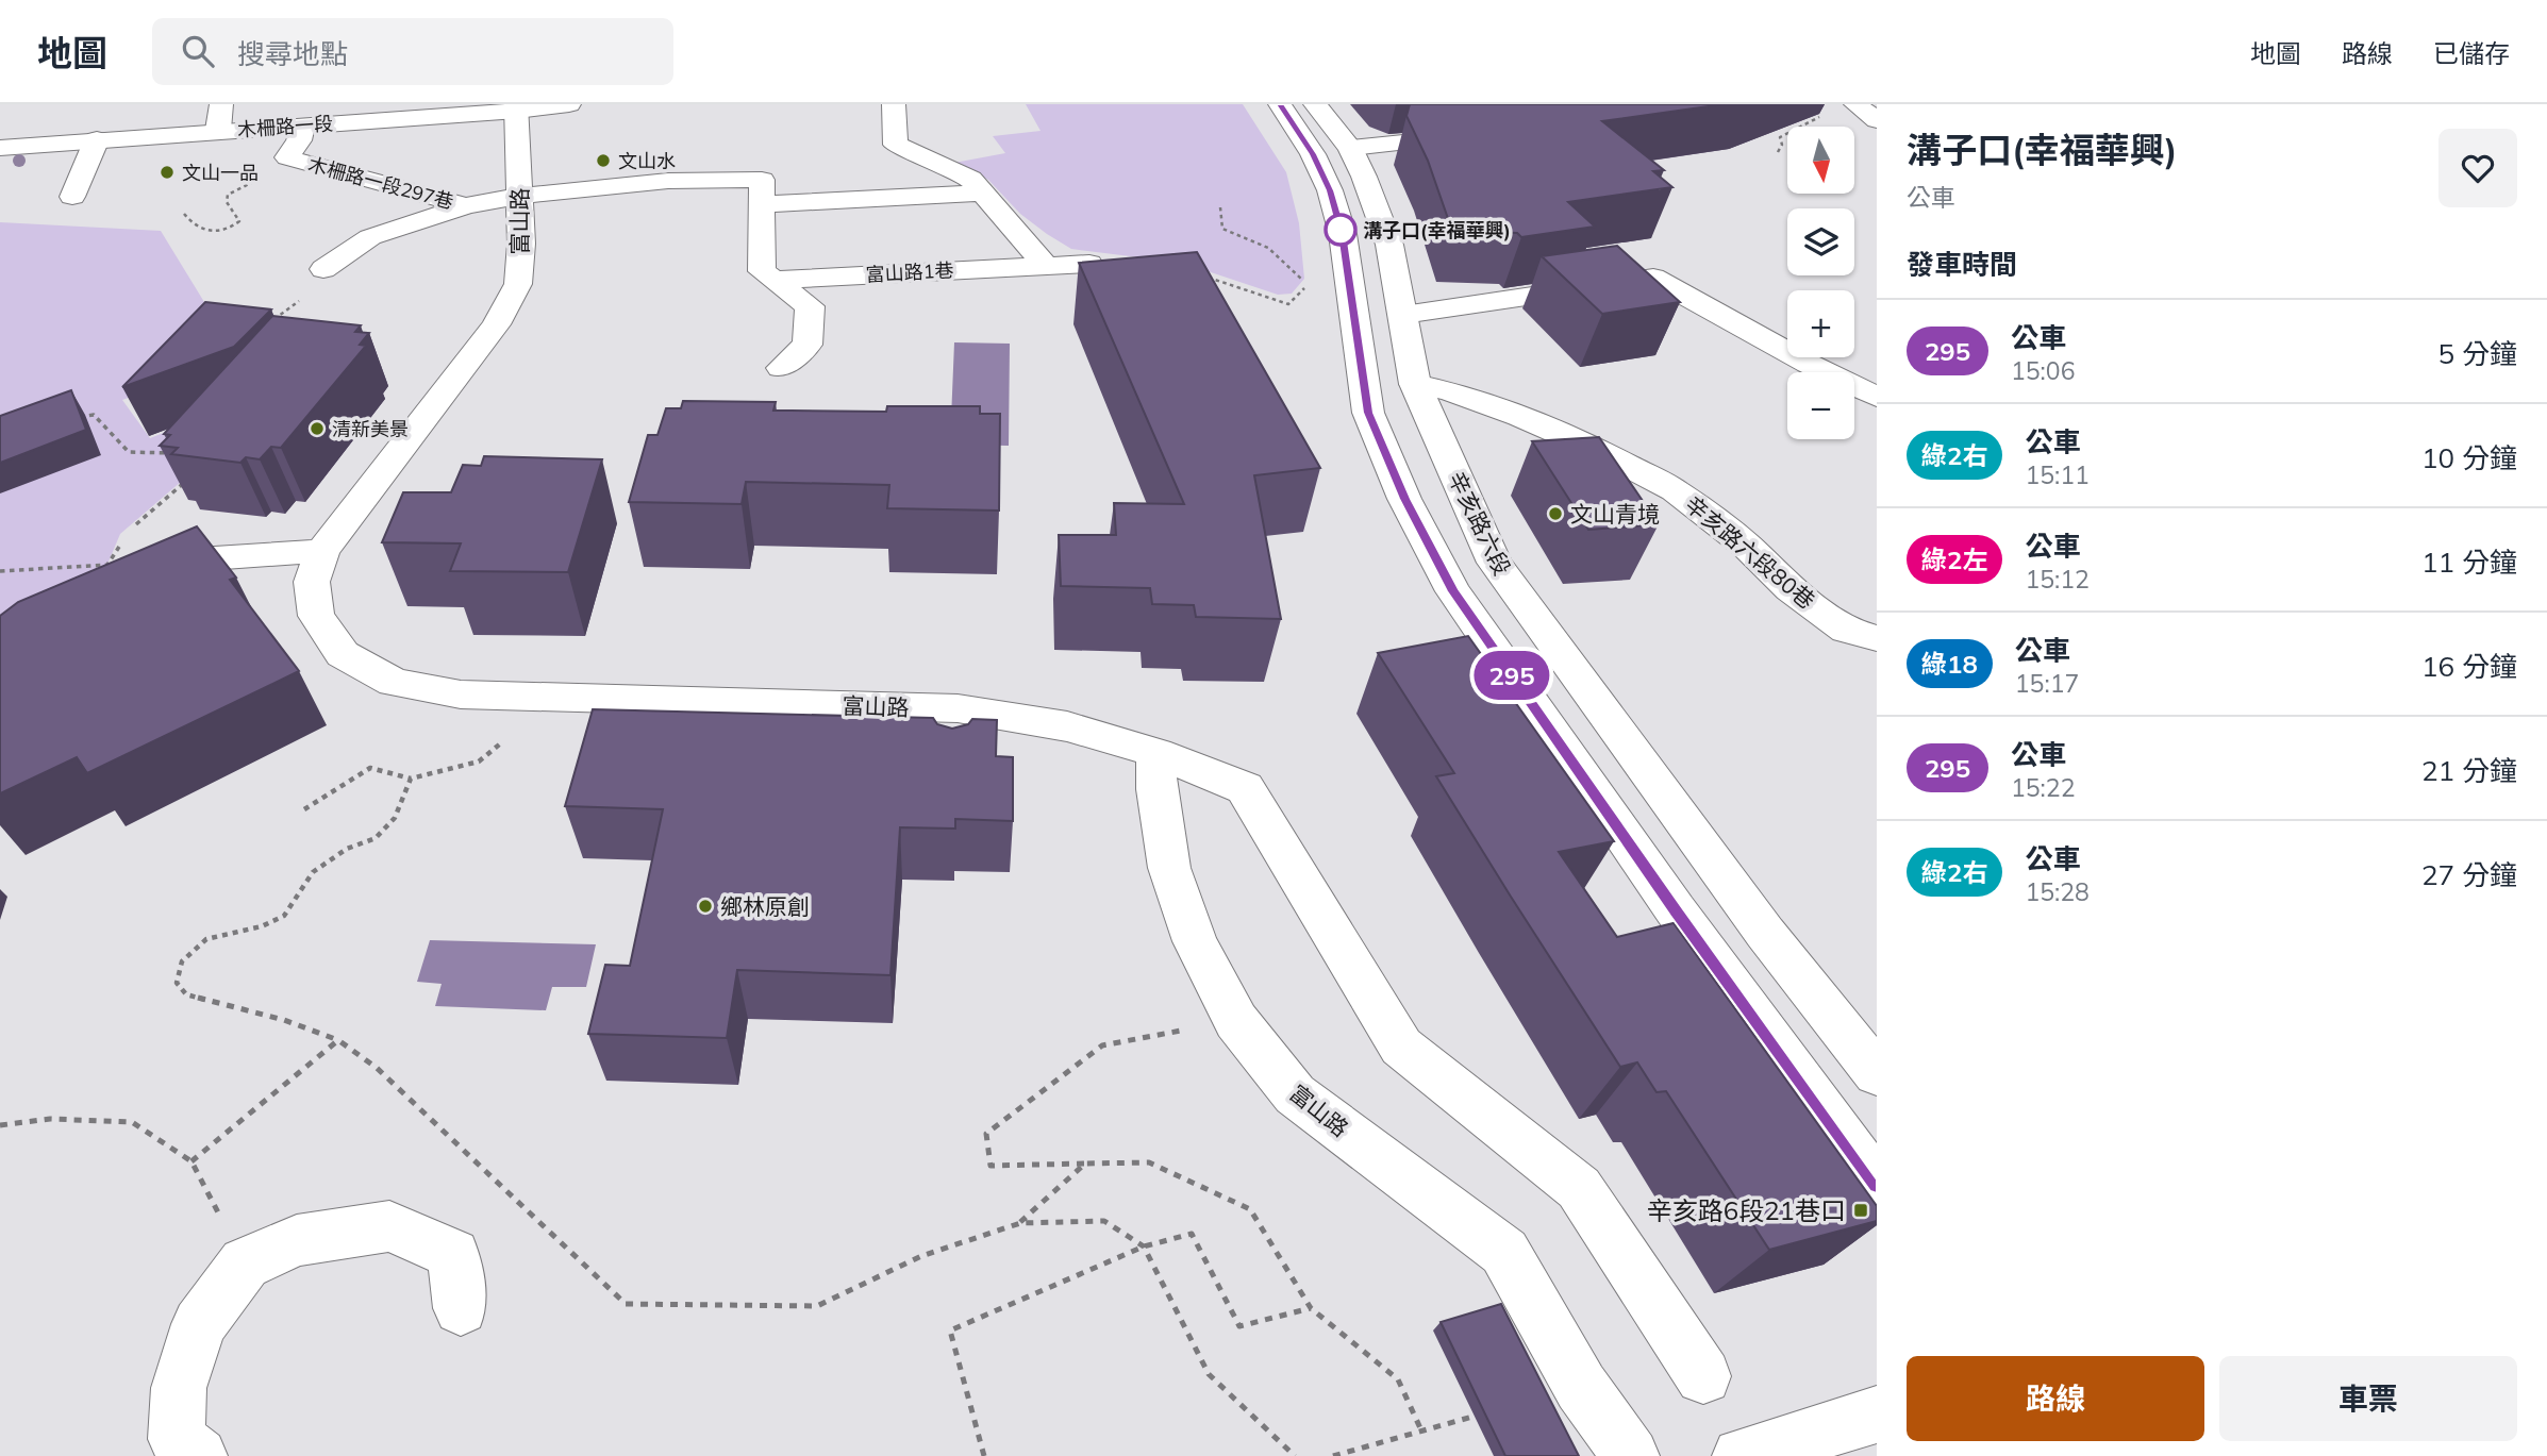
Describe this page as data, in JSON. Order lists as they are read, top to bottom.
{
  "streets": {
    "street": [
      "木柵路一段",
      "木柵路一段297巷",
      "富山路",
      "富山路1巷",
      "辛亥路六段",
      "辛亥路六段80巷"
    ]
  },
  "crossings": [
    ["木柵路一段", "木柵路一段297巷"],
    ["木柵路一段", "富山路"],
    ["木柵路一段297巷", "富山路"],
    ["辛亥路六段", "辛亥路六段80巷"]
  ],
  "places": {
    "other": [
      "文山水",
      "文山一品",
      "溝子口(幸福華興)",
      "清新美景",
      "文山青境",
      "鄉林原創"
    ],
    "transit": ["辛亥路6段21巷口"]
  },
  "lines": ["bus line 295"],
  "north": "bottom",
  "page": {
    "header": "地圖",
    "search": "搜尋地點",
    "nav": ["地圖", "路線", "已儲存"],
    "on_map": "295",
    "heading": [
      ["溝子口(幸福華興)", "公車"],
      "發車時間"
    ],
    "map_buttons": ["+", "−"],
    "list": [
      {
        "mark": "295",
        "name": "公車",
        "note": "15:06",
        "value": "5 分鐘"
      },
      {
        "mark": "綠2右",
        "name": "公車",
        "note": "15:11",
        "value": "10 分鐘"
      },
      {
        "mark": "綠2左",
        "name": "公車",
        "note": "15:12",
        "value": "11 分鐘"
      },
      {
        "mark": "綠18",
        "name": "公車",
        "note": "15:17",
        "value": "16 分鐘"
      },
      {
        "mark": "295",
        "name": "公車",
        "note": "15:22",
        "value": "21 分鐘"
      },
      {
        "mark": "綠2右",
        "name": "公車",
        "note": "15:28",
        "value": "27 分鐘"
      }
    ],
    "buttons": ["路線", "車票"]
  }
}
